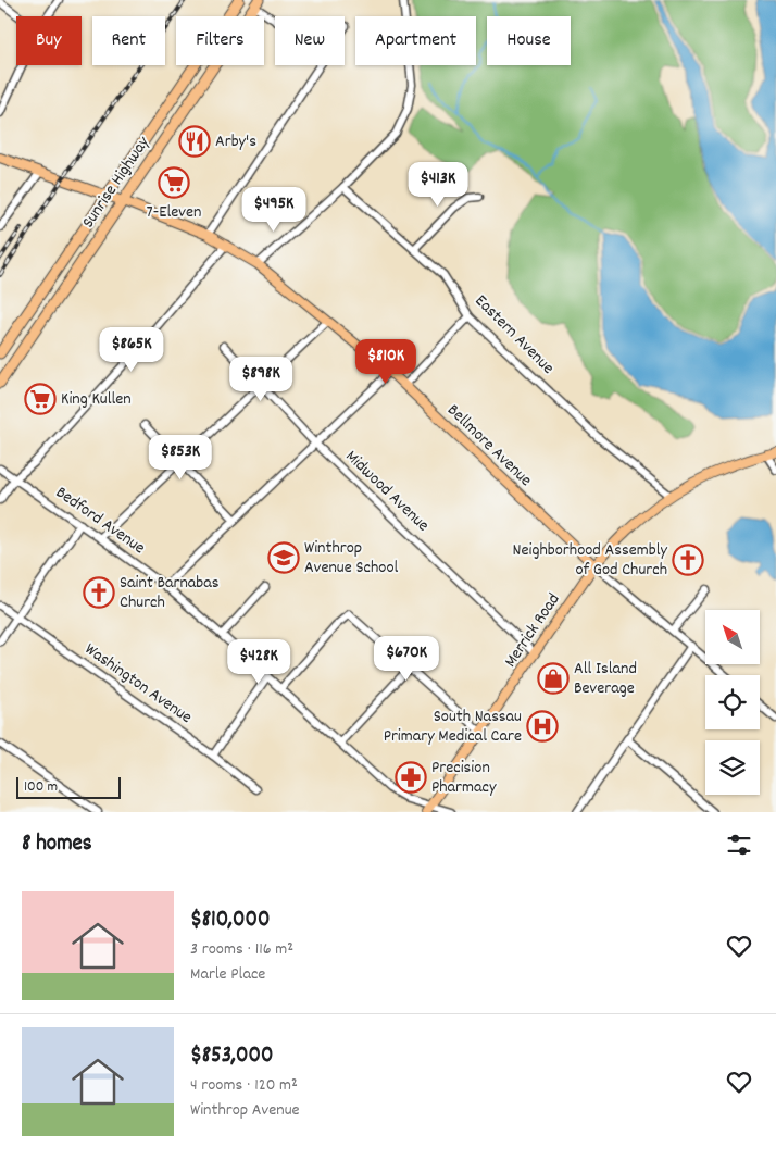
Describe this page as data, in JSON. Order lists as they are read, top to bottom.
{
  "streets": {
    "highway": ["Sunrise Highway"],
    "main road": ["Bellmore Avenue", "Merrick Road"],
    "street": [
      "Eastern Avenue",
      "Midwood Avenue",
      "Bedford Avenue",
      "Washington Avenue"
    ]
  },
  "crossings": [
    ["Sunrise Highway", "Bellmore Avenue"],
    ["Eastern Avenue", "Merrick Road"],
    ["Bellmore Avenue", "Merrick Road"],
    ["Midwood Avenue", "Merrick Road"],
    ["Bedford Avenue", "Merrick Road"]
  ],
  "places": {
    "restaurant": ["Arby's"],
    "supermarket": ["7-Eleven", "King Kullen"],
    "school or university": ["Winthrop Avenue School"],
    "church": ["Neighborhood Assembly of God Church", "Saint Barnabas Church"],
    "shop": ["All Island Beverage"],
    "hospital": ["South Nassau Primary Medical Care"],
    "pharmacy": ["Precision Pharmacy"]
  },
  "scale_bar": "100 m",
  "north": "top left",
  "page": {
    "chip": [
      "Buy",
      "Rent",
      "Filters",
      "New",
      "Apartment",
      "House"
    ],
    "price": [
      "$413K",
      "$495K",
      "$865K",
      "$810K",
      "$898K",
      "$853K",
      "$670K",
      "$428K"
    ],
    "scale": "100 m",
    "heading": "8 homes",
    "list": [
      {
        "name": "$810,000",
        "note": "3 rooms · 116 m² · Marle Place"
      },
      {
        "name": "$853,000",
        "note": "4 rooms · 120 m² · Winthrop Avenue"
      }
    ]
  }
}
